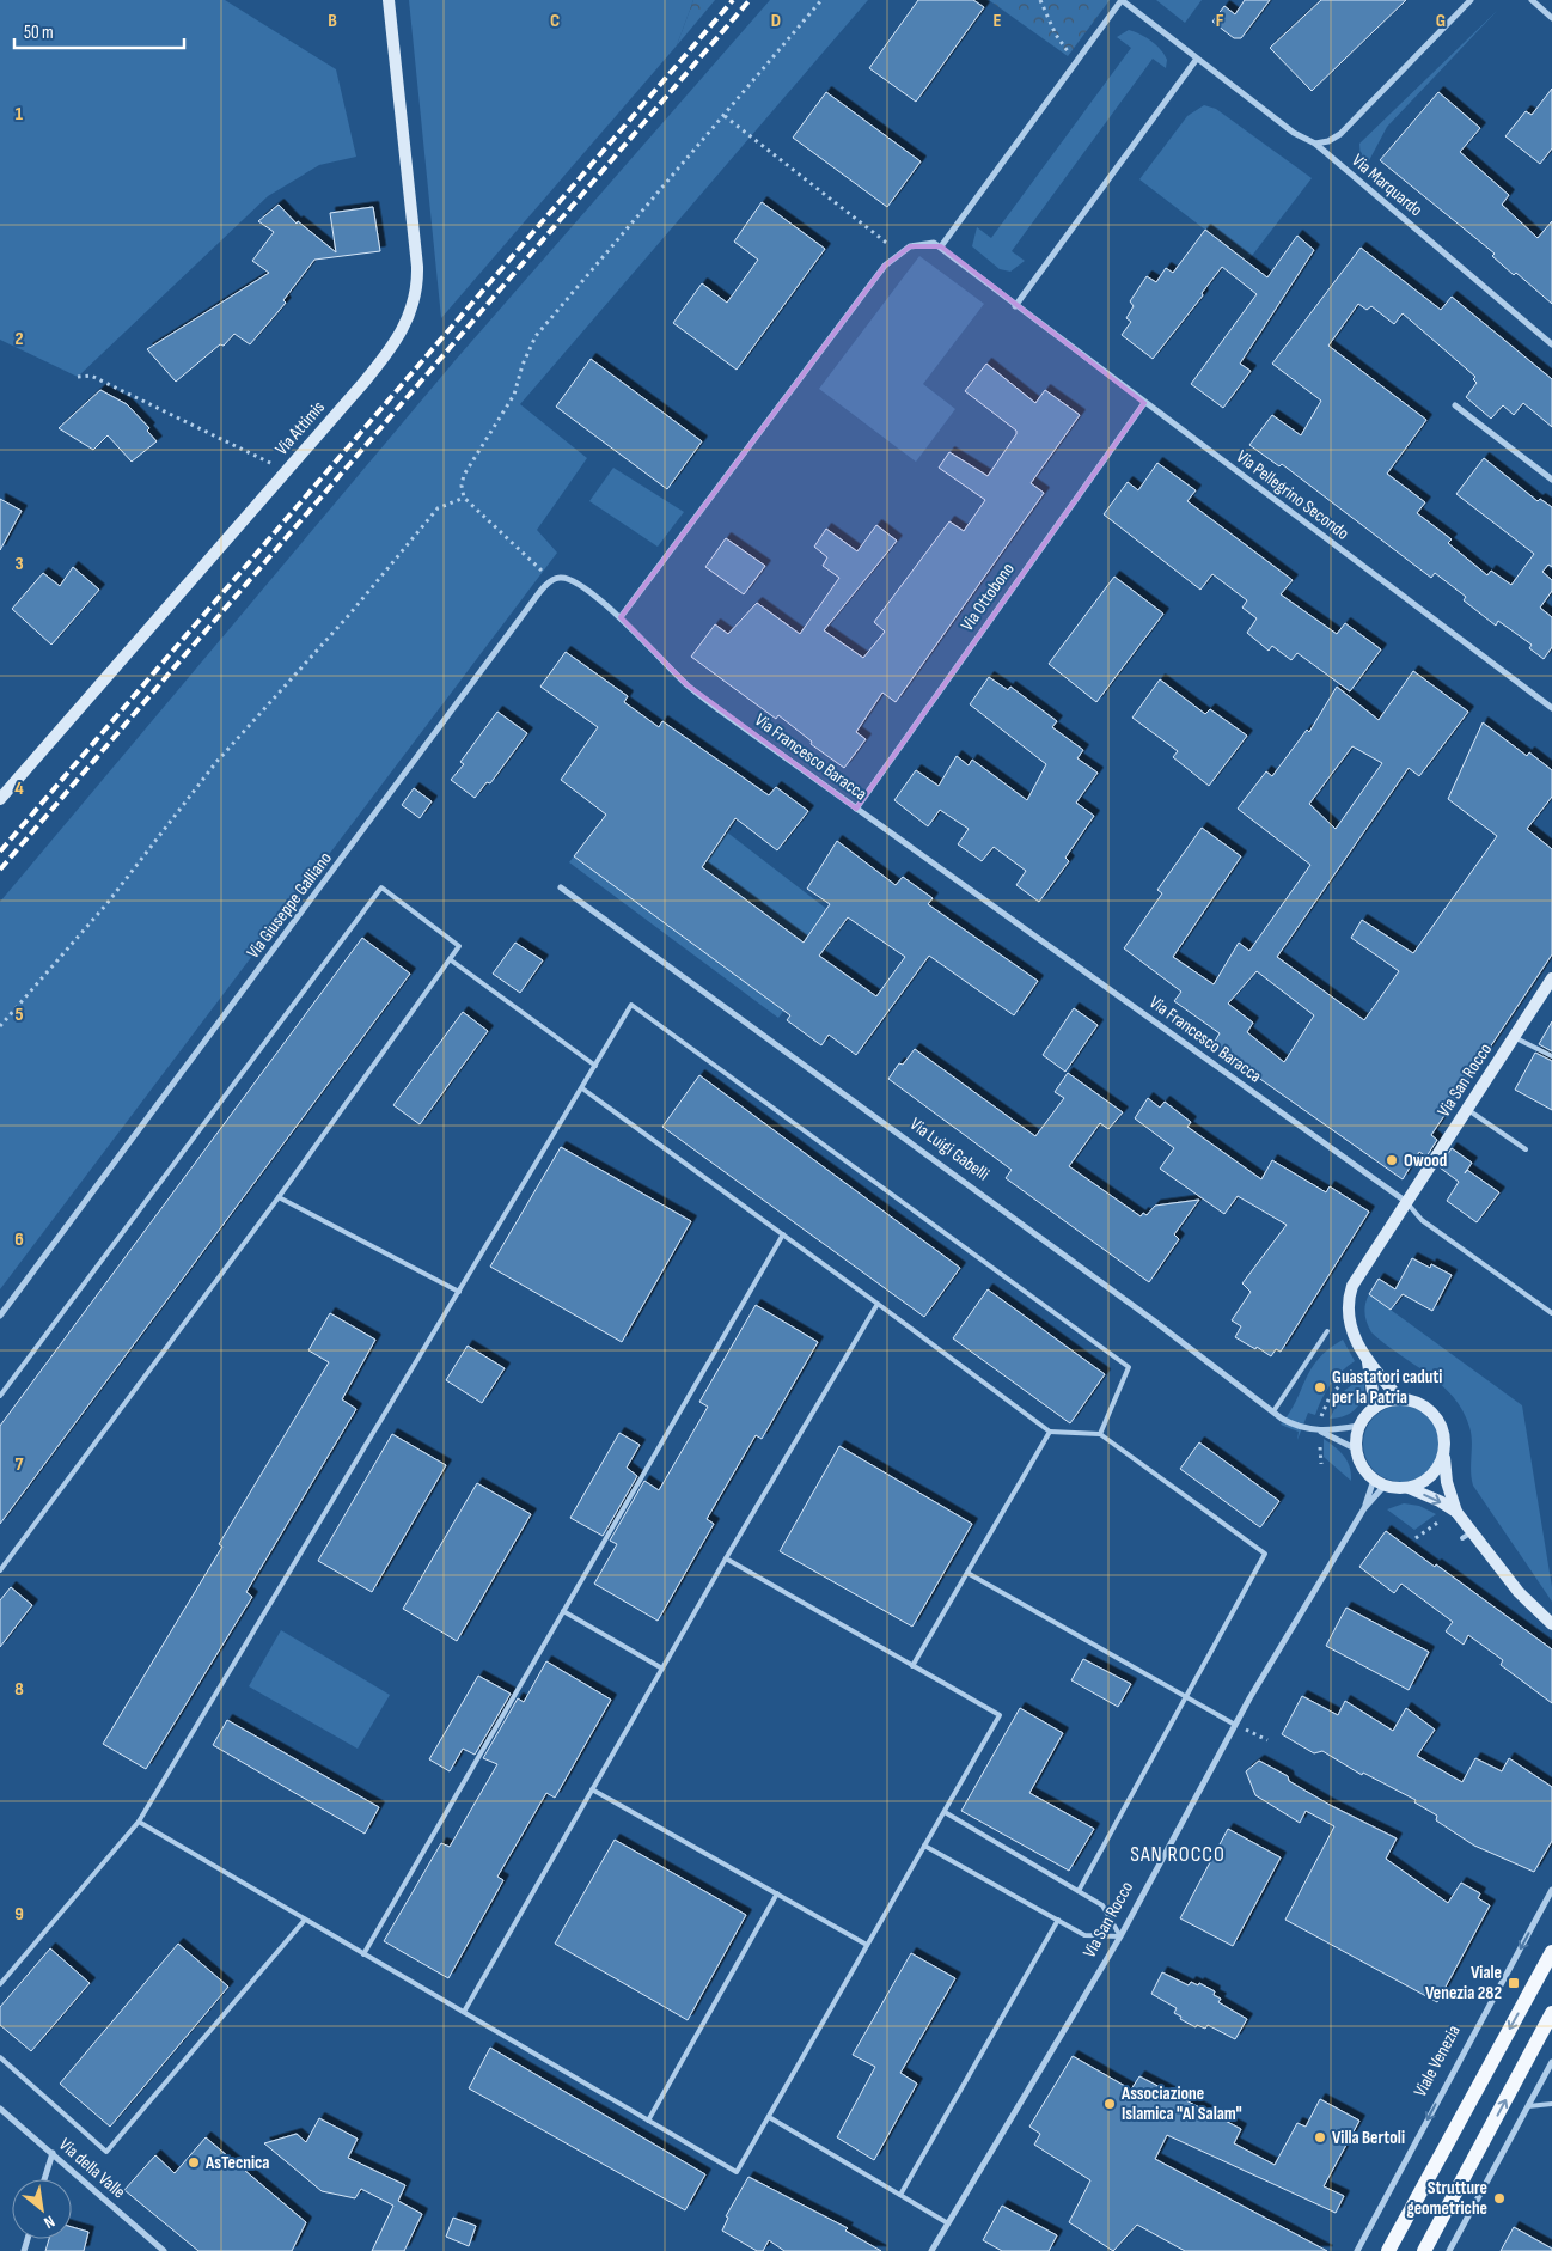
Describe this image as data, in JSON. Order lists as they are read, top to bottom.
{
  "streets": {
    "street": [
      "Via Marquardo",
      "Via Attimis",
      "Via Pellegrino Secondo",
      "Via Ottobono",
      "Via Francesco Baracca",
      "Via Giuseppe Galliano",
      "Via San Rocco",
      "Via Luigi Gabelli",
      "Viale Venezia",
      "Via della Valle"
    ]
  },
  "crossings": [
    ["Via Pellegrino Secondo", "Via Ottobono"],
    ["Via Ottobono", "Via Francesco Baracca"],
    ["Via Francesco Baracca", "Via San Rocco"],
    ["Via San Rocco", "Via Luigi Gabelli"]
  ],
  "one_way": ["Viale Venezia"],
  "districts": ["SAN ROCCO"],
  "places": {
    "other": [
      "Owood",
      "Guastatori caduti per la Patria",
      "Associazione Islamica \"Al Salam\"",
      "Villa Bertoli",
      "AsTecnica",
      "Strutture geometriche"
    ],
    "transit": ["Viale Venezia 282"]
  },
  "scale_bar": "50 m",
  "north": "bottom right",
  "grid": {
    "columns": [
      "B",
      "C",
      "D",
      "E",
      "F",
      "G"
    ],
    "rows": [
      "1",
      "2",
      "3",
      "4",
      "5",
      "6",
      "7",
      "8",
      "9"
    ]
  }
}
